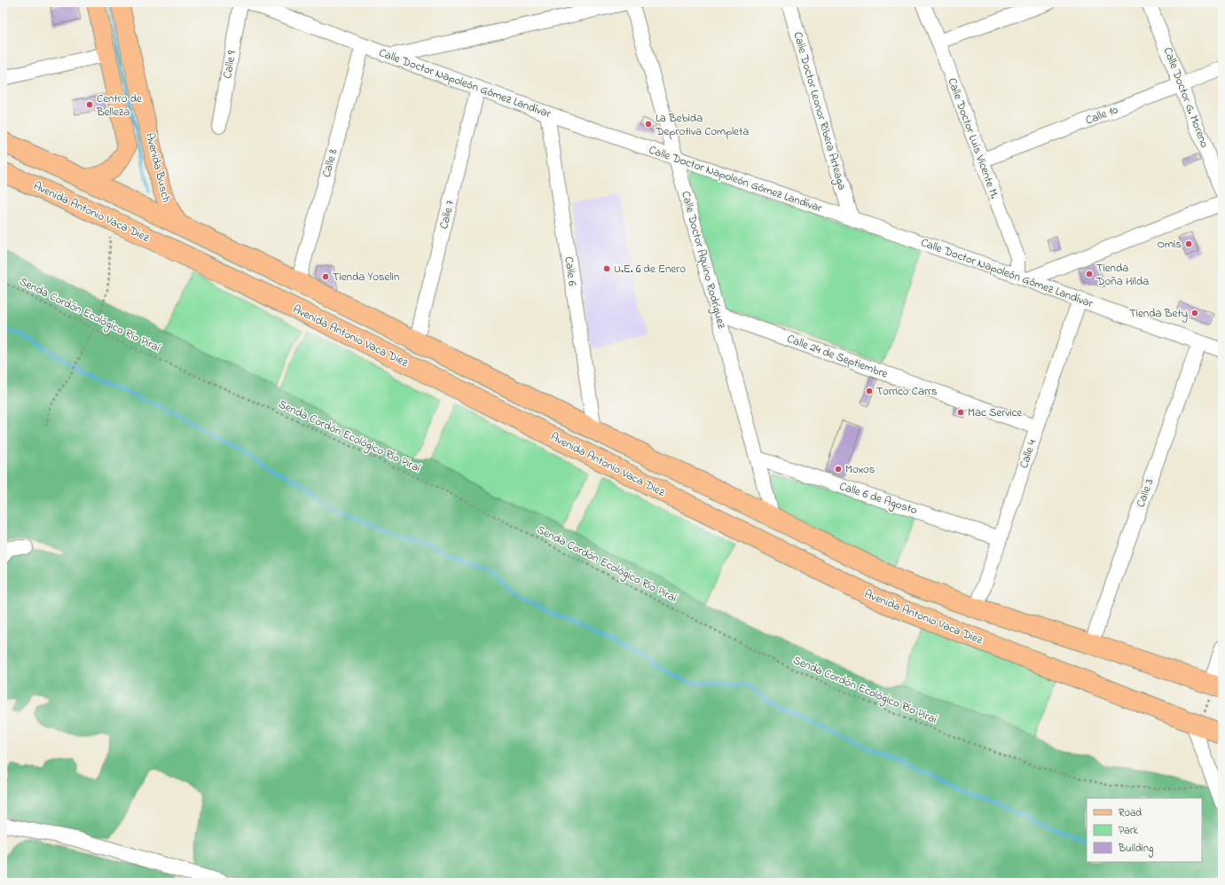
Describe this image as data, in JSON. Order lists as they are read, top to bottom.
{
  "streets": {
    "highway": ["Avenida Antonio Vaca Diez"],
    "main road": ["Avenida Busch"],
    "street": [
      "Calle 9",
      "Calle Doctor Napoleón Gómez Landívar",
      "Calle Doctor G. Moreno",
      "Calle Doctor Leonor Ribera Arteaga",
      "Calle 10",
      "Calle Doctor Luis Vicente M.",
      "Calle 8",
      "Calle 7",
      "Calle Doctor Aquino Rodríguez",
      "Calle 6",
      "Calle 24 de Septiembre",
      "Calle 4",
      "Calle 3",
      "Calle 6 de Agosto"
    ],
    "path": ["Senda Cordón Ecológico Río Piraí"]
  },
  "crossings": [
    ["Calle Doctor Napoleón Gómez Landívar", "Calle Doctor Leonor Ribera Arteaga"],
    ["Calle Doctor Napoleón Gómez Landívar", "Calle Doctor Luis Vicente M."],
    ["Calle Doctor Napoleón Gómez Landívar", "Calle 8"],
    ["Calle Doctor Napoleón Gómez Landívar", "Calle 7"],
    ["Calle Doctor Napoleón Gómez Landívar", "Calle Doctor Aquino Rodríguez"],
    ["Calle Doctor Napoleón Gómez Landívar", "Calle 6"],
    ["Calle Doctor Napoleón Gómez Landívar", "Calle 4"],
    ["Calle Doctor Napoleón Gómez Landívar", "Calle 3"],
    ["Calle Doctor G. Moreno", "Calle 10"],
    ["Calle 10", "Calle Doctor Luis Vicente M."],
    ["Calle 8", "Avenida Antonio Vaca Diez"],
    ["Avenida Busch", "Avenida Antonio Vaca Diez"],
    ["Avenida Antonio Vaca Diez", "Calle 7"],
    ["Avenida Antonio Vaca Diez", "Calle Doctor Aquino Rodríguez"],
    ["Avenida Antonio Vaca Diez", "Calle 6"],
    ["Avenida Antonio Vaca Diez", "Calle 4"],
    ["Avenida Antonio Vaca Diez", "Calle 3"],
    ["Calle Doctor Aquino Rodríguez", "Calle 24 de Septiembre"],
    ["Calle Doctor Aquino Rodríguez", "Calle 6 de Agosto"],
    ["Calle 24 de Septiembre", "Calle 4"],
    ["Calle 4", "Calle 6 de Agosto"]
  ],
  "places": [
    "Centro de Belleza",
    "La Bebida Deprotiva Completa",
    "Omis",
    "U.E. 6 de Enero",
    "Tienda Doña Hilda",
    "Tienda Yoselin",
    "Tienda Bety",
    "Torrico Carrs",
    "Mac Service",
    "Moxos"
  ],
  "legend": ["Road", "Park", "Building"]
}
